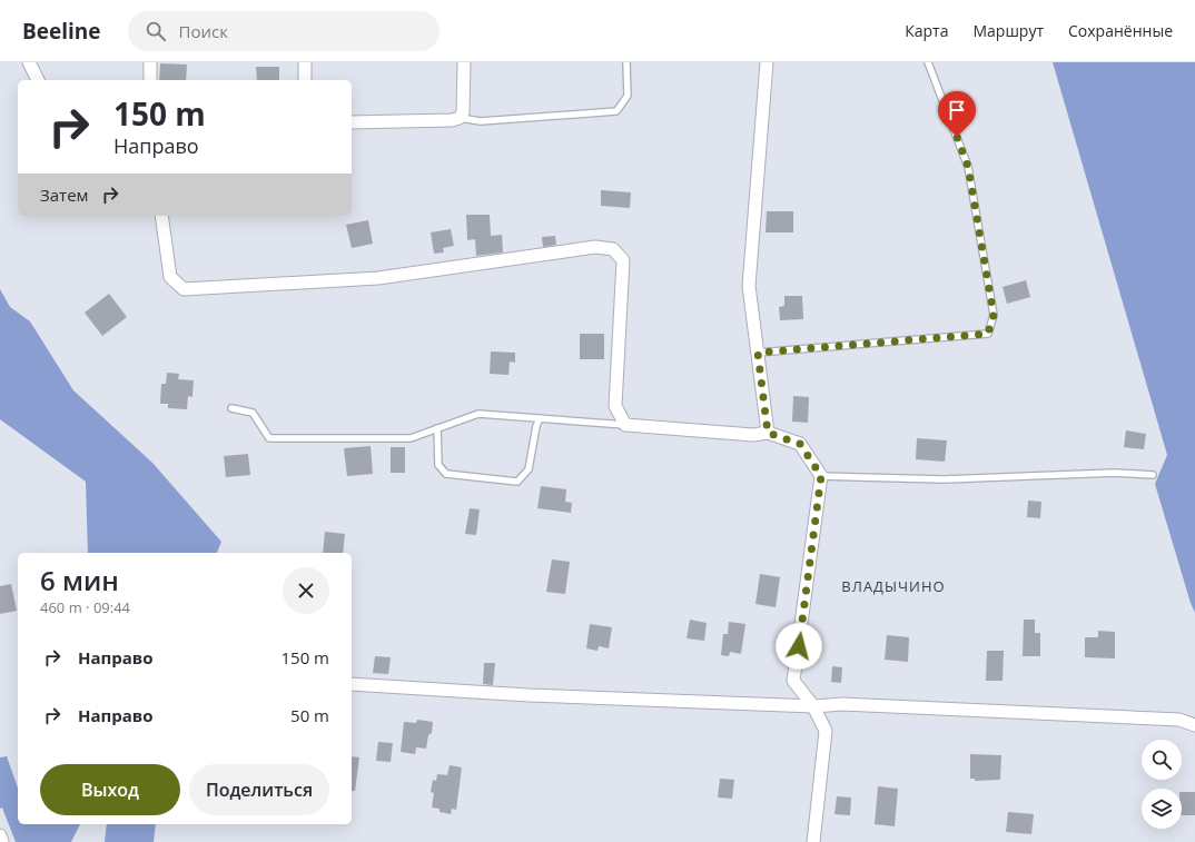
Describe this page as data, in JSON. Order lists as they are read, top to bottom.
{
  "districts": ["ВЛАДЫЧИНО"],
  "page": {
    "header": "Beeline",
    "search": "Поиск",
    "nav": ["Карта", "Маршрут", "Сохранённые"],
    "turn": ["150 m", "Направо"],
    "then": "Затем",
    "heading": ["6 мин", "460 m · 09:44"],
    "list": [
      {
        "name": "Направо",
        "value": "150 m"
      },
      {
        "name": "Направо",
        "value": "50 m"
      }
    ],
    "buttons": ["Выход", "Поделиться"]
  }
}
